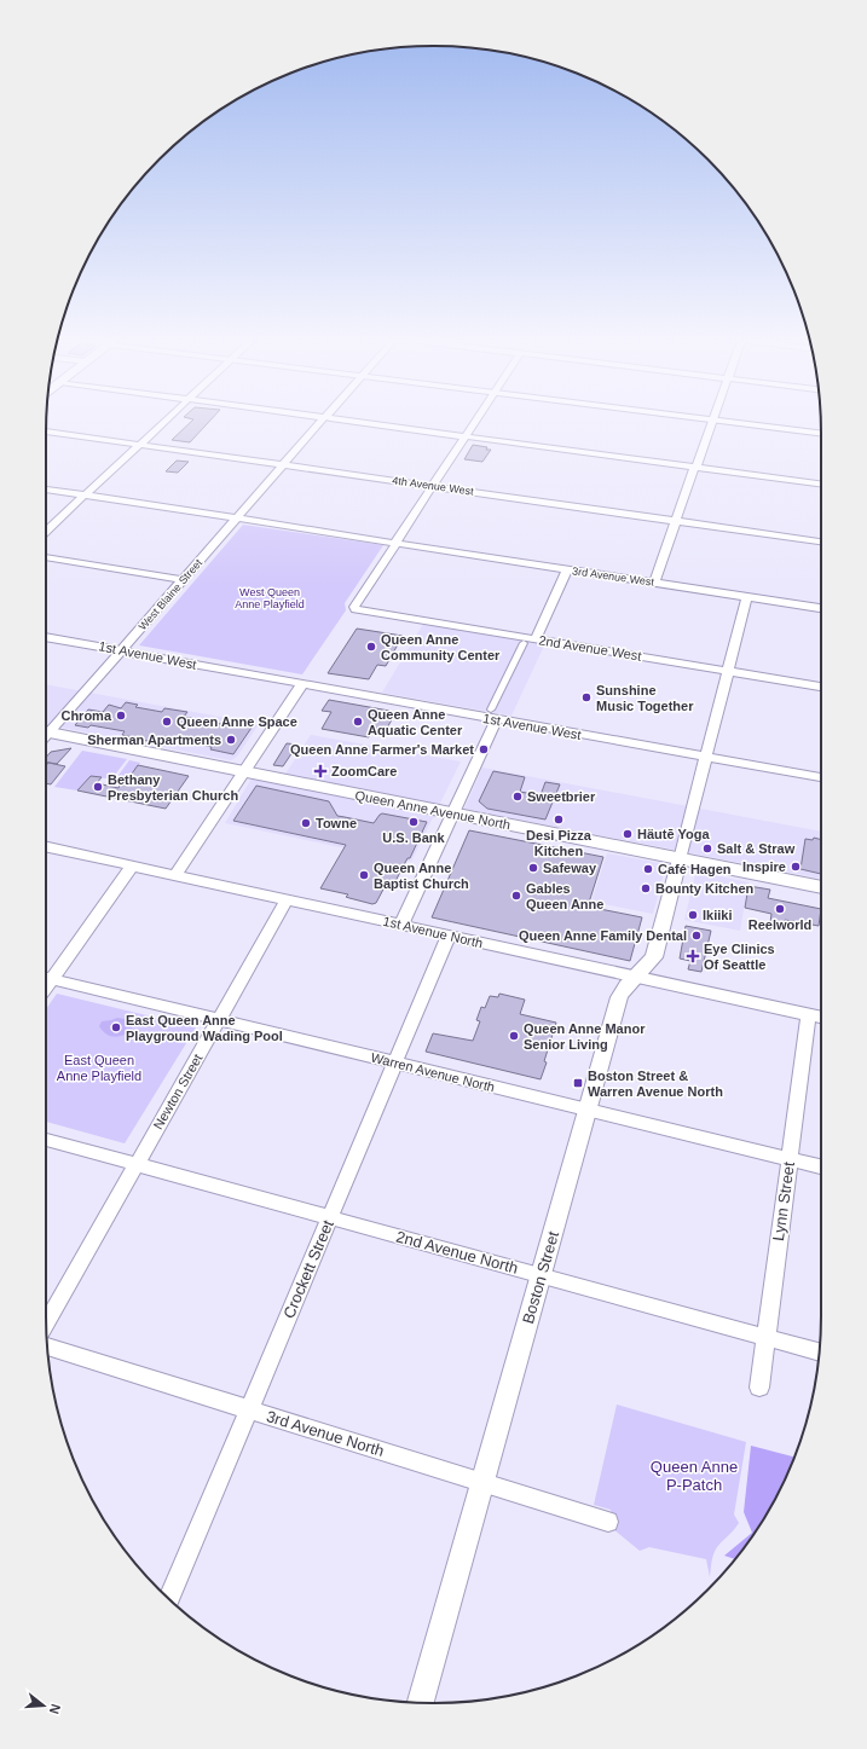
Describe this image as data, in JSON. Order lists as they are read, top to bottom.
{
  "streets": {
    "main road": ["Queen Anne Avenue North"],
    "street": [
      "4th Avenue West",
      "3rd Avenue West",
      "West Blaine Street",
      "2nd Avenue West",
      "1st Avenue West",
      "1st Avenue North",
      "Warren Avenue North",
      "Newton Street",
      "Lynn Street",
      "2nd Avenue North",
      "Crockett Street",
      "Boston Street",
      "3rd Avenue North"
    ]
  },
  "crossings": [
    ["4th Avenue West", "West Blaine Street"],
    ["3rd Avenue West", "West Blaine Street"],
    ["3rd Avenue West", "2nd Avenue West"],
    ["West Blaine Street", "1st Avenue West"],
    ["Queen Anne Avenue North", "Boston Street"],
    ["1st Avenue North", "Newton Street"],
    ["1st Avenue North", "Lynn Street"],
    ["1st Avenue North", "Crockett Street"],
    ["1st Avenue North", "Boston Street"],
    ["Warren Avenue North", "Newton Street"],
    ["Warren Avenue North", "Lynn Street"],
    ["Warren Avenue North", "Crockett Street"],
    ["Warren Avenue North", "Boston Street"],
    ["Newton Street", "2nd Avenue North"],
    ["Lynn Street", "2nd Avenue North"],
    ["2nd Avenue North", "Crockett Street"],
    ["2nd Avenue North", "Boston Street"],
    ["Crockett Street", "3rd Avenue North"],
    ["Boston Street", "3rd Avenue North"]
  ],
  "parks": ["West Queen Anne Playfield", "East Queen Anne Playfield", "Queen Anne P-Patch"],
  "places": {
    "other": [
      "Queen Anne Community Center",
      "Sunshine Music Together",
      "Chroma",
      "Queen Anne Space",
      "Queen Anne Aquatic Center",
      "Sherman Apartments",
      "Queen Anne Farmer's Market",
      "Bethany Presbyterian Church",
      "Sweetbrier",
      "Desi Pizza Kitchen",
      "U.S. Bank",
      "Towne",
      "Häutē Yoga",
      "Salt & Straw",
      "Inspire",
      "Safeway",
      "Café Hagen",
      "Queen Anne Baptist Church",
      "Bounty Kitchen",
      "Gables Queen Anne",
      "Reelworld",
      "Ikiiki",
      "Queen Anne Family Dental",
      "East Queen Anne Playground Wading Pool",
      "Queen Anne Manor Senior Living"
    ],
    "health": ["ZoomCare", "Eye Clinics Of Seattle"],
    "transit": ["Boston Street & Warren Avenue North"]
  },
  "north": "right"
}
